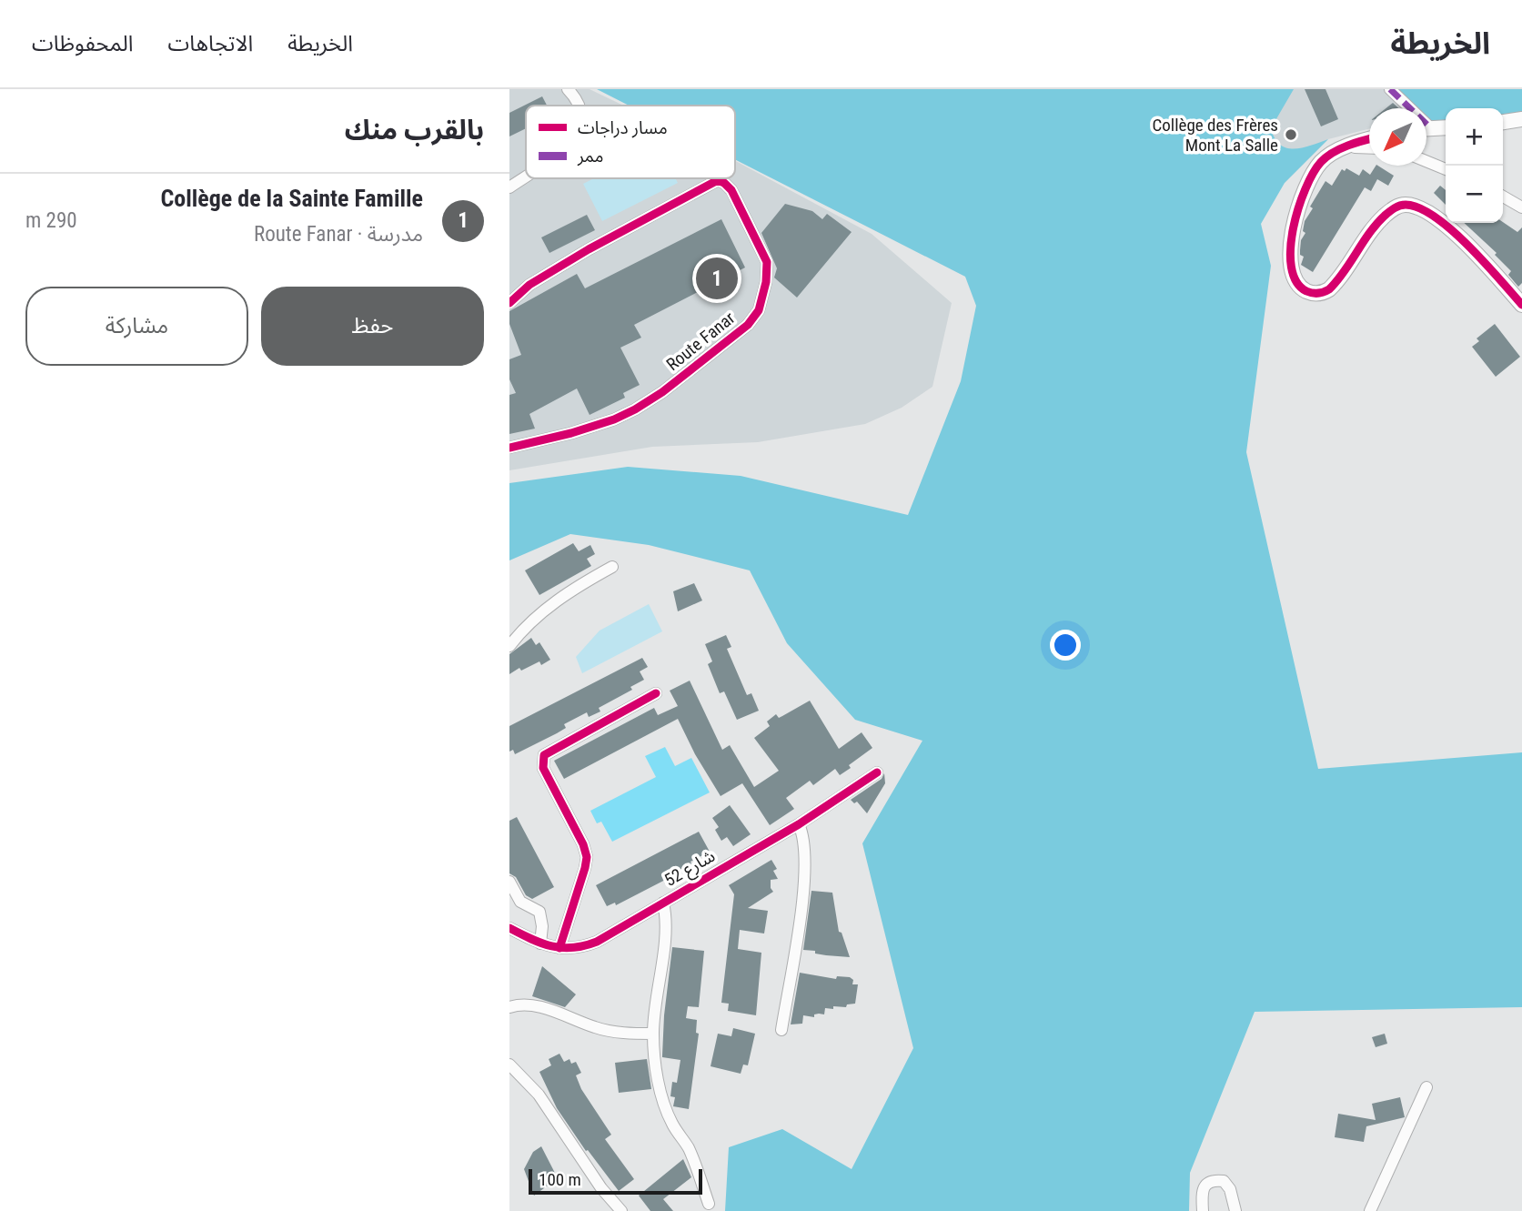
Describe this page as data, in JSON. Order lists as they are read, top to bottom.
{
  "streets": {
    "street": ["Route Fanar", "شارع 52"]
  },
  "places": ["Collège des Frères Mont La Salle"],
  "legend": ["مسار دراجات", "ممر"],
  "scale_bar": "100 m",
  "north": "bottom left",
  "page": {
    "header": "الخريطة",
    "nav": ["الخريطة", "الاتجاهات", "المحفوظات"],
    "heading": "بالقرب منك",
    "map_buttons": ["+", "−"],
    "list": [
      {
        "mark": "1",
        "name": "Collège de la Sainte Famille",
        "note": "مدرسة · Route Fanar",
        "value": "290 m"
      }
    ],
    "pins": "1",
    "buttons": ["حفظ", "مشاركة"],
    "scale": "100 m"
  }
}
